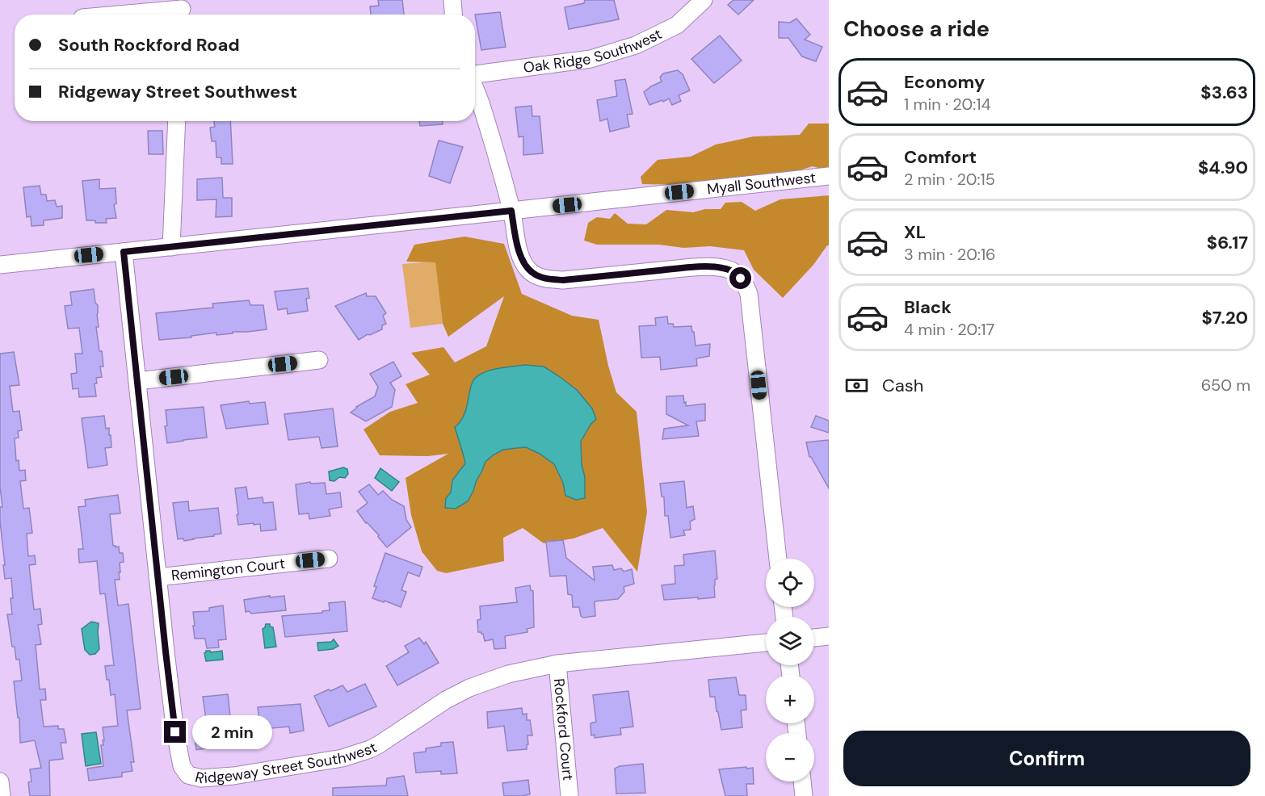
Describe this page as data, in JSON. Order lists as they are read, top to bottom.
{
  "streets": {
    "street": [
      "Oak Ridge Southwest",
      "Myall Southwest",
      "Remington Court",
      "Rockford Court",
      "Ridgeway Street Southwest"
    ]
  },
  "crossings": [
    ["Myall Southwest", "Ridgeway Street Southwest"],
    ["Remington Court", "Ridgeway Street Southwest"],
    ["Rockford Court", "Ridgeway Street Southwest"]
  ],
  "page": {
    "heading": "Choose a ride",
    "banner": ["South Rockford Road", "Ridgeway Street Southwest"],
    "list": [
      {
        "name": "Economy",
        "note": "1 min · 20:14",
        "value": "$3.63"
      },
      {
        "name": "Comfort",
        "note": "2 min · 20:15",
        "value": "$4.90"
      },
      {
        "name": "XL",
        "note": "3 min · 20:16",
        "value": "$6.17"
      },
      {
        "name": "Black",
        "note": "4 min · 20:17",
        "value": "$7.20"
      }
    ],
    "pay": ["Cash", "650 m"],
    "map_buttons": ["+", "−"],
    "bubble": "2 min",
    "buttons": "Confirm"
  }
}
